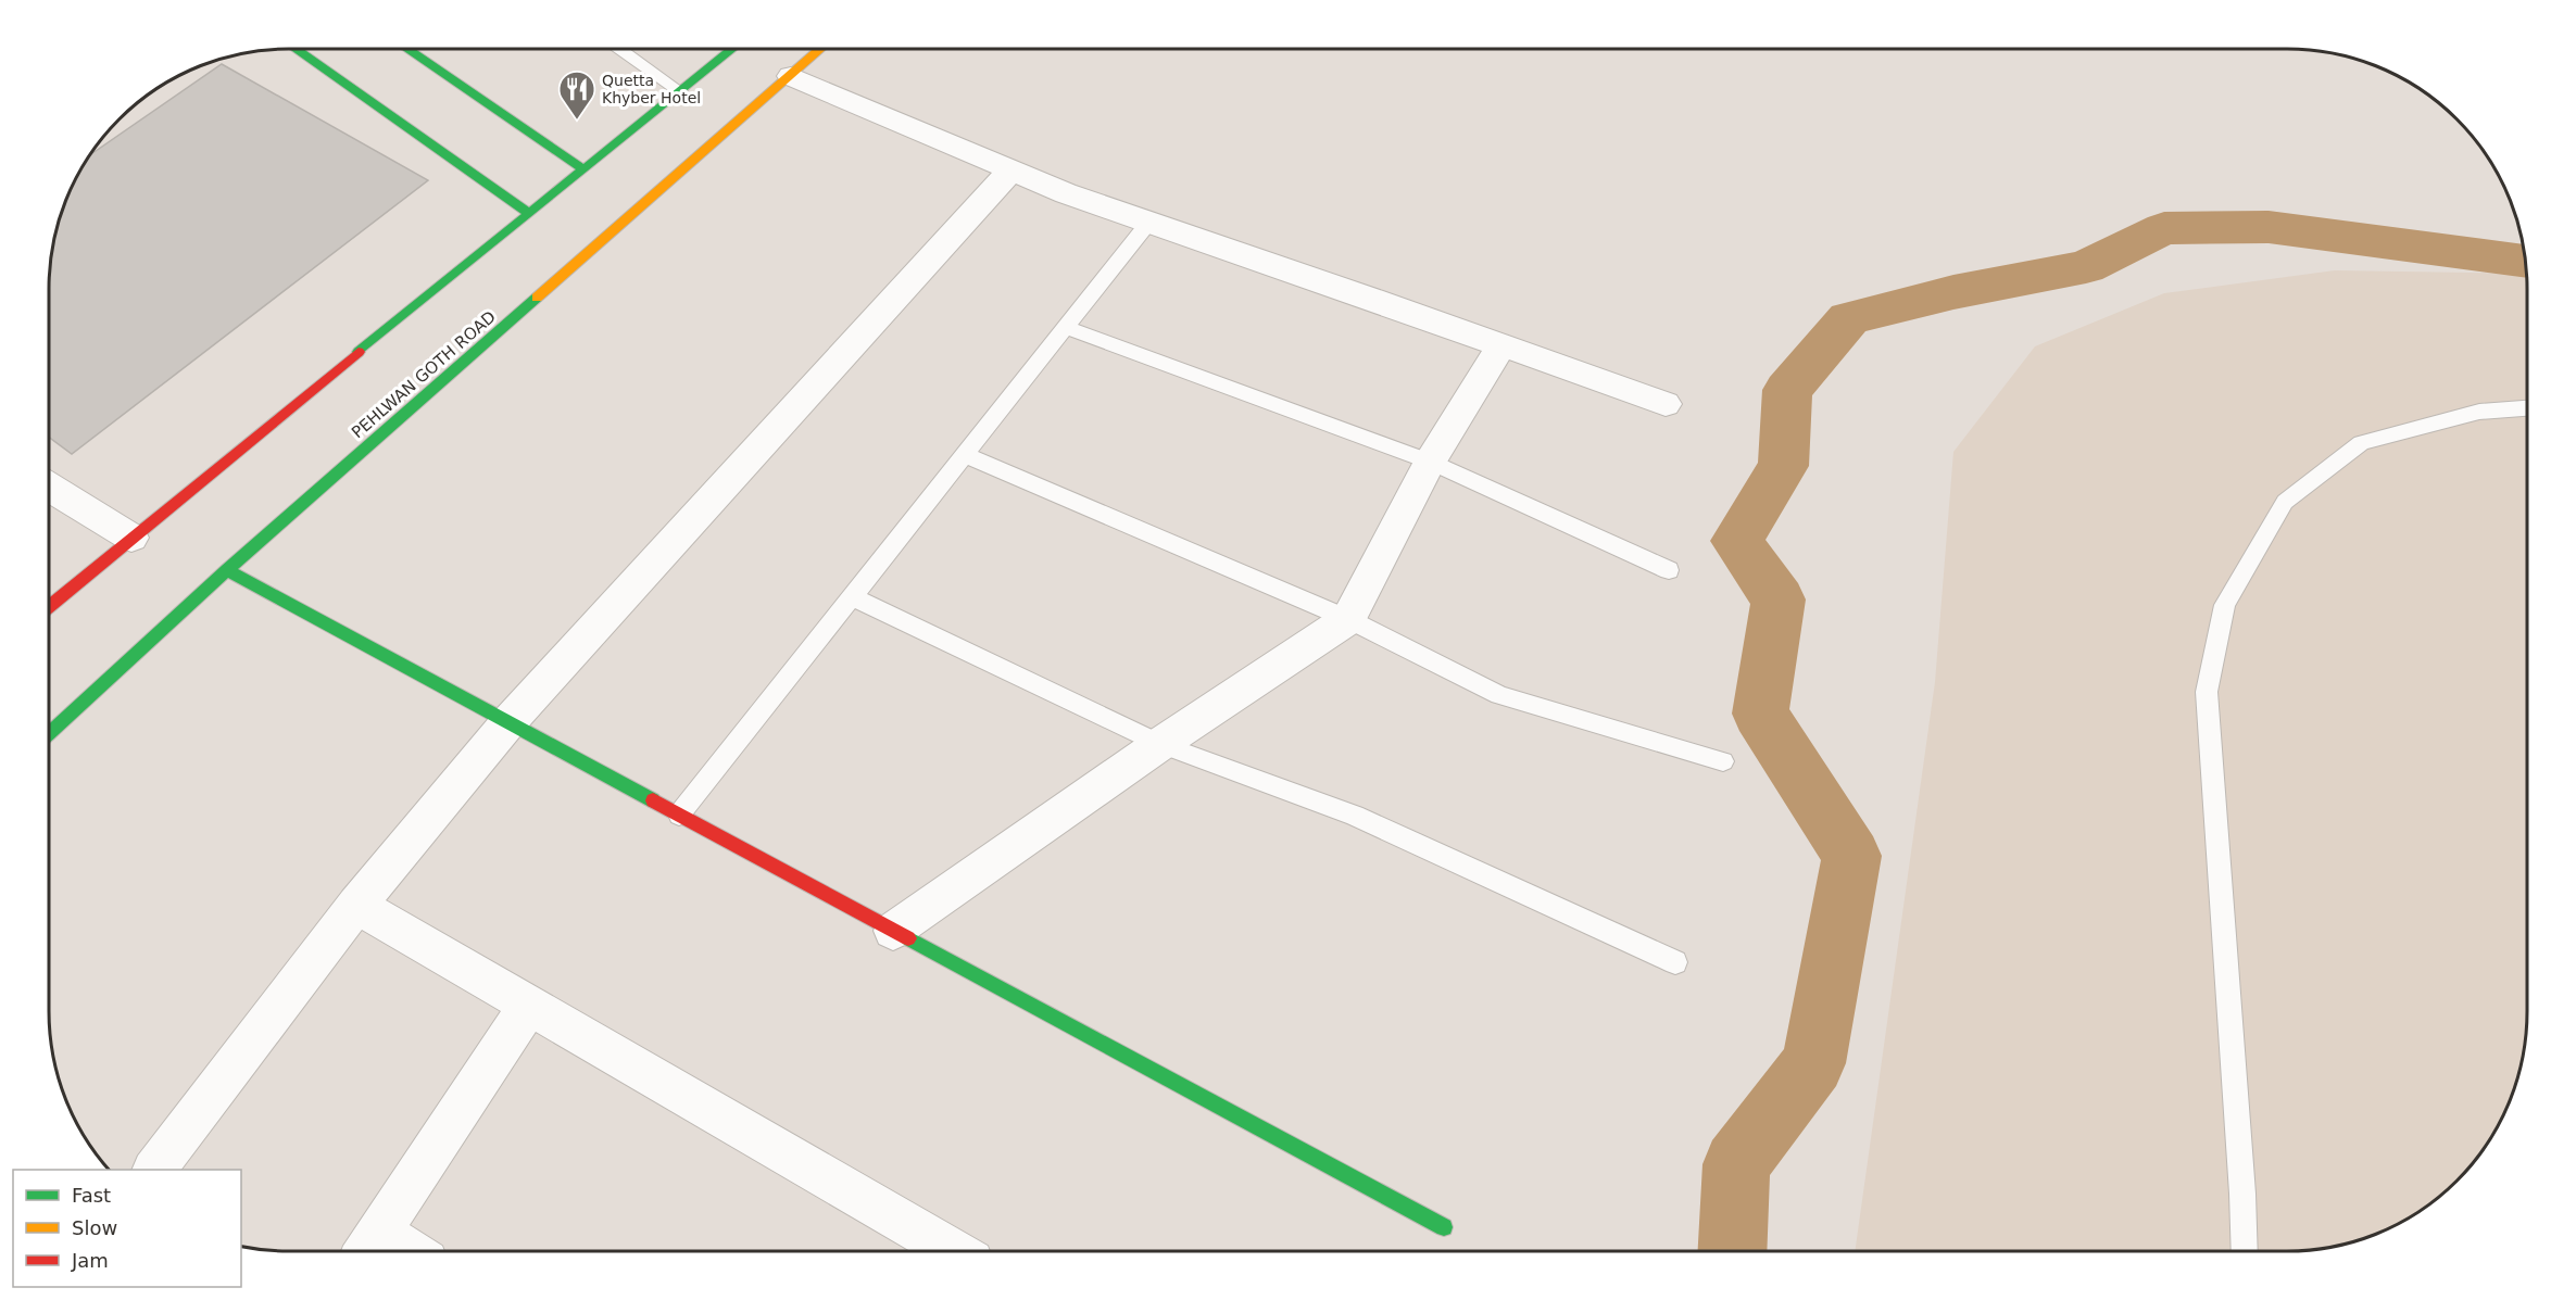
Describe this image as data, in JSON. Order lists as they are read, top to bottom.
{
  "streets": {
    "street": ["PEHLWAN GOTH ROAD"]
  },
  "places": {
    "restaurant": ["Quetta Khyber Hotel"]
  },
  "legend": ["Fast", "Slow", "Jam"]
}
